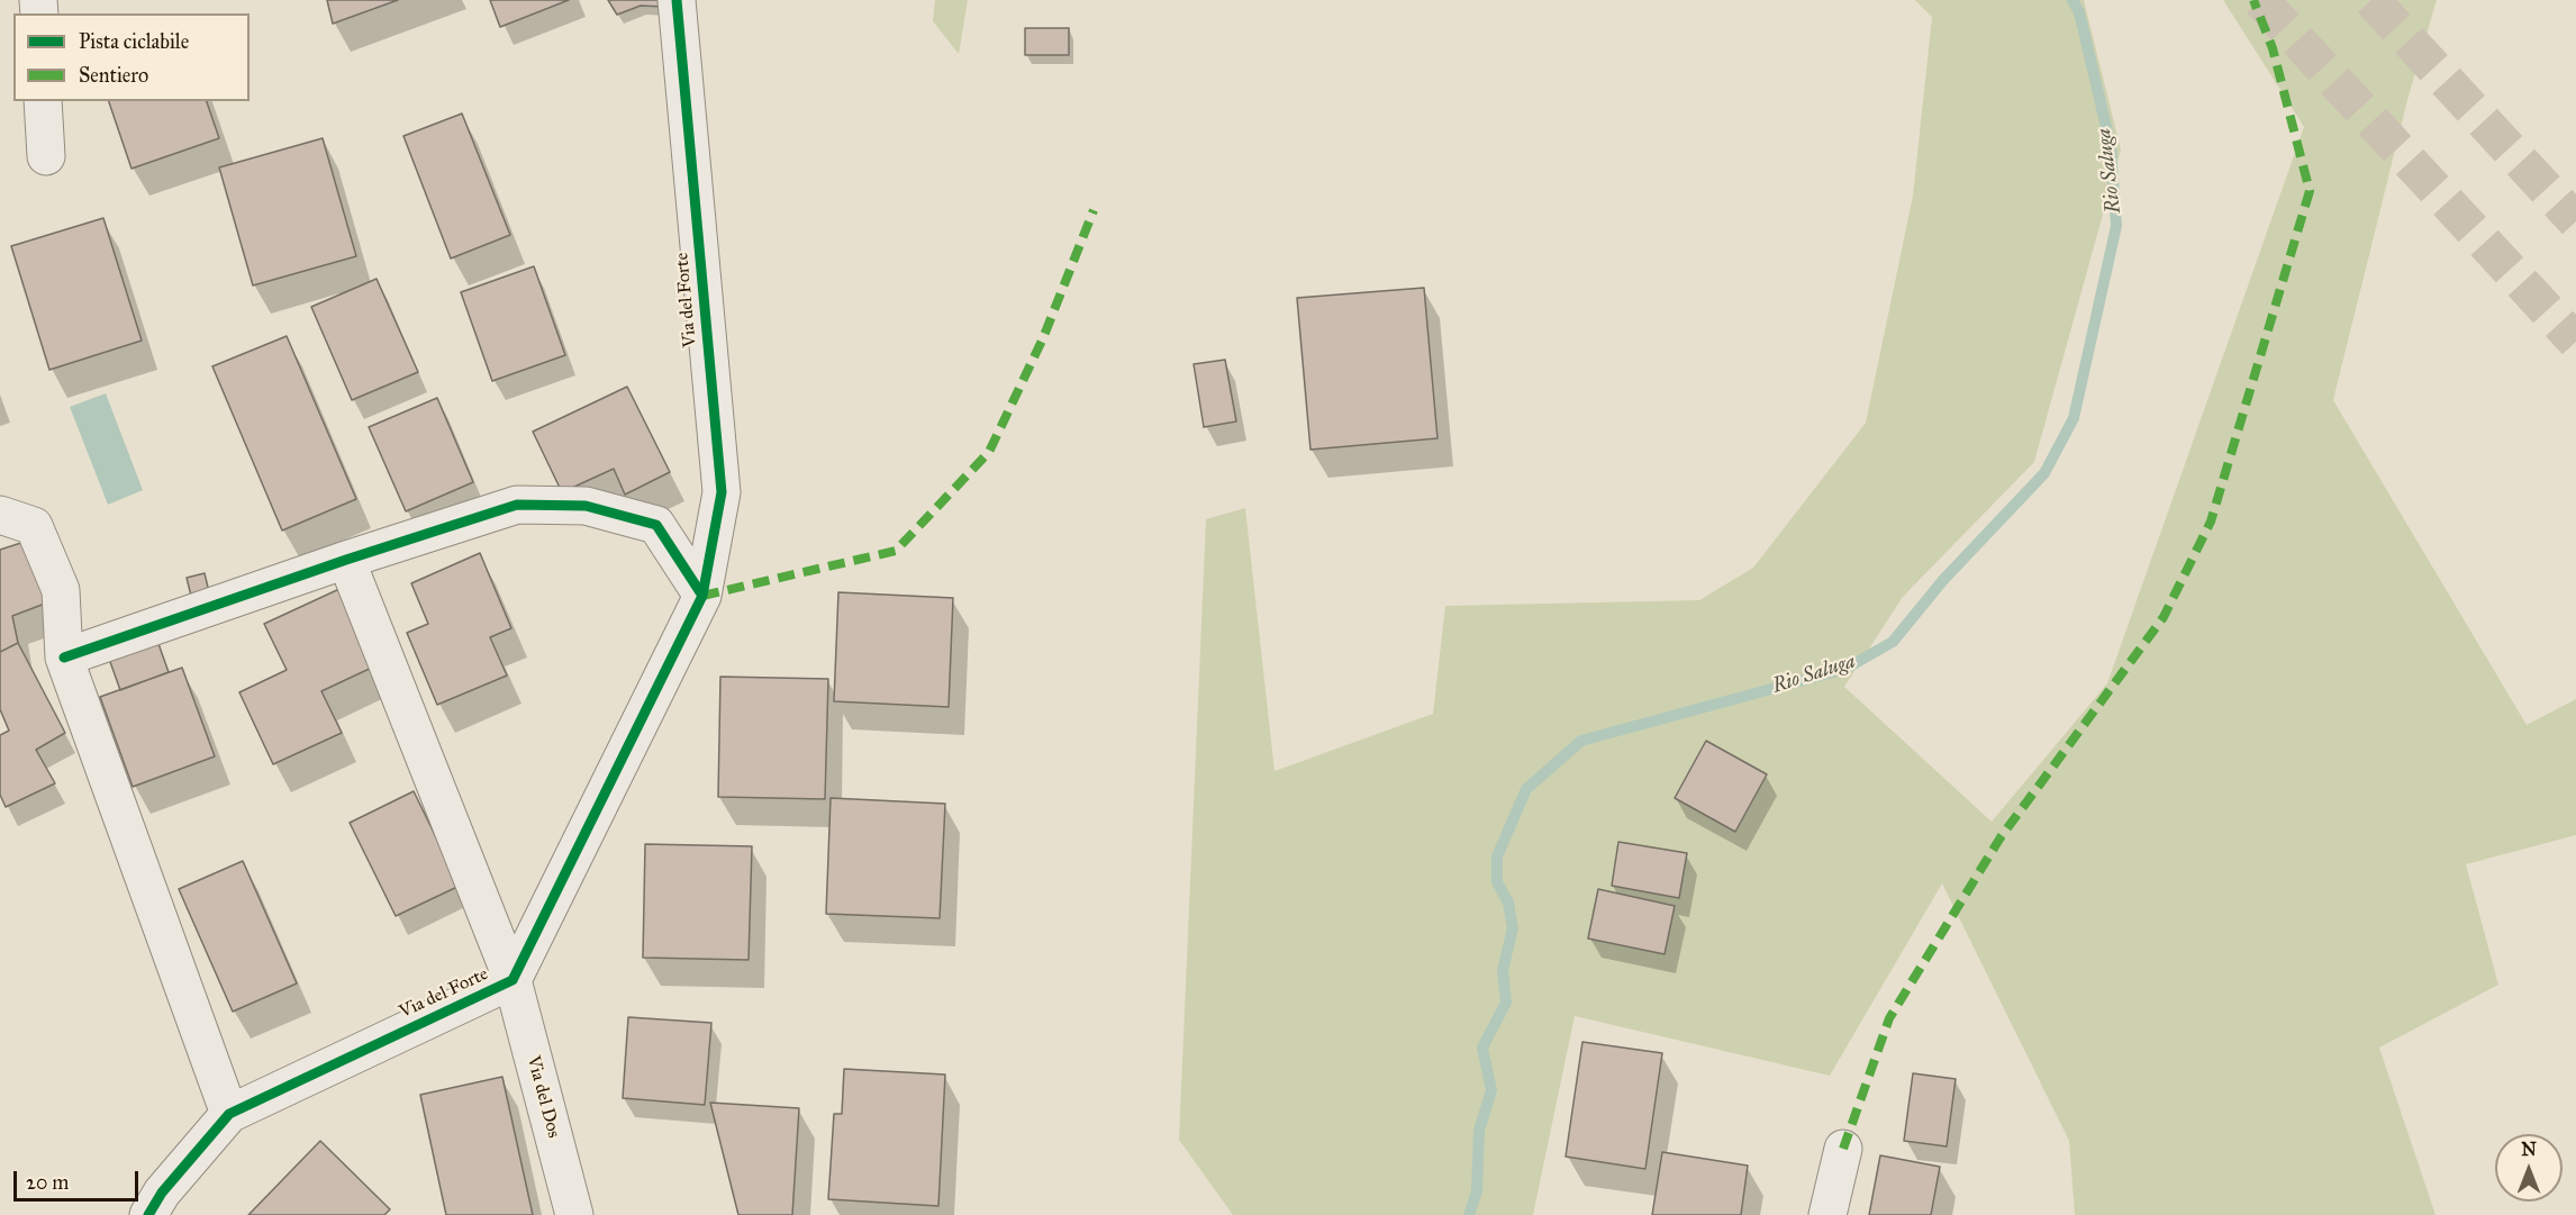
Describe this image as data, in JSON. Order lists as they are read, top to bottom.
{
  "streets": {
    "street": ["Via del Forte", "Via del Dos"]
  },
  "crossings": [
    ["Via del Forte", "Via del Dos"]
  ],
  "water": ["Rio Saluga"],
  "legend": ["Pista ciclabile", "Sentiero"],
  "scale_bar": "20 m",
  "north": "top"
}
